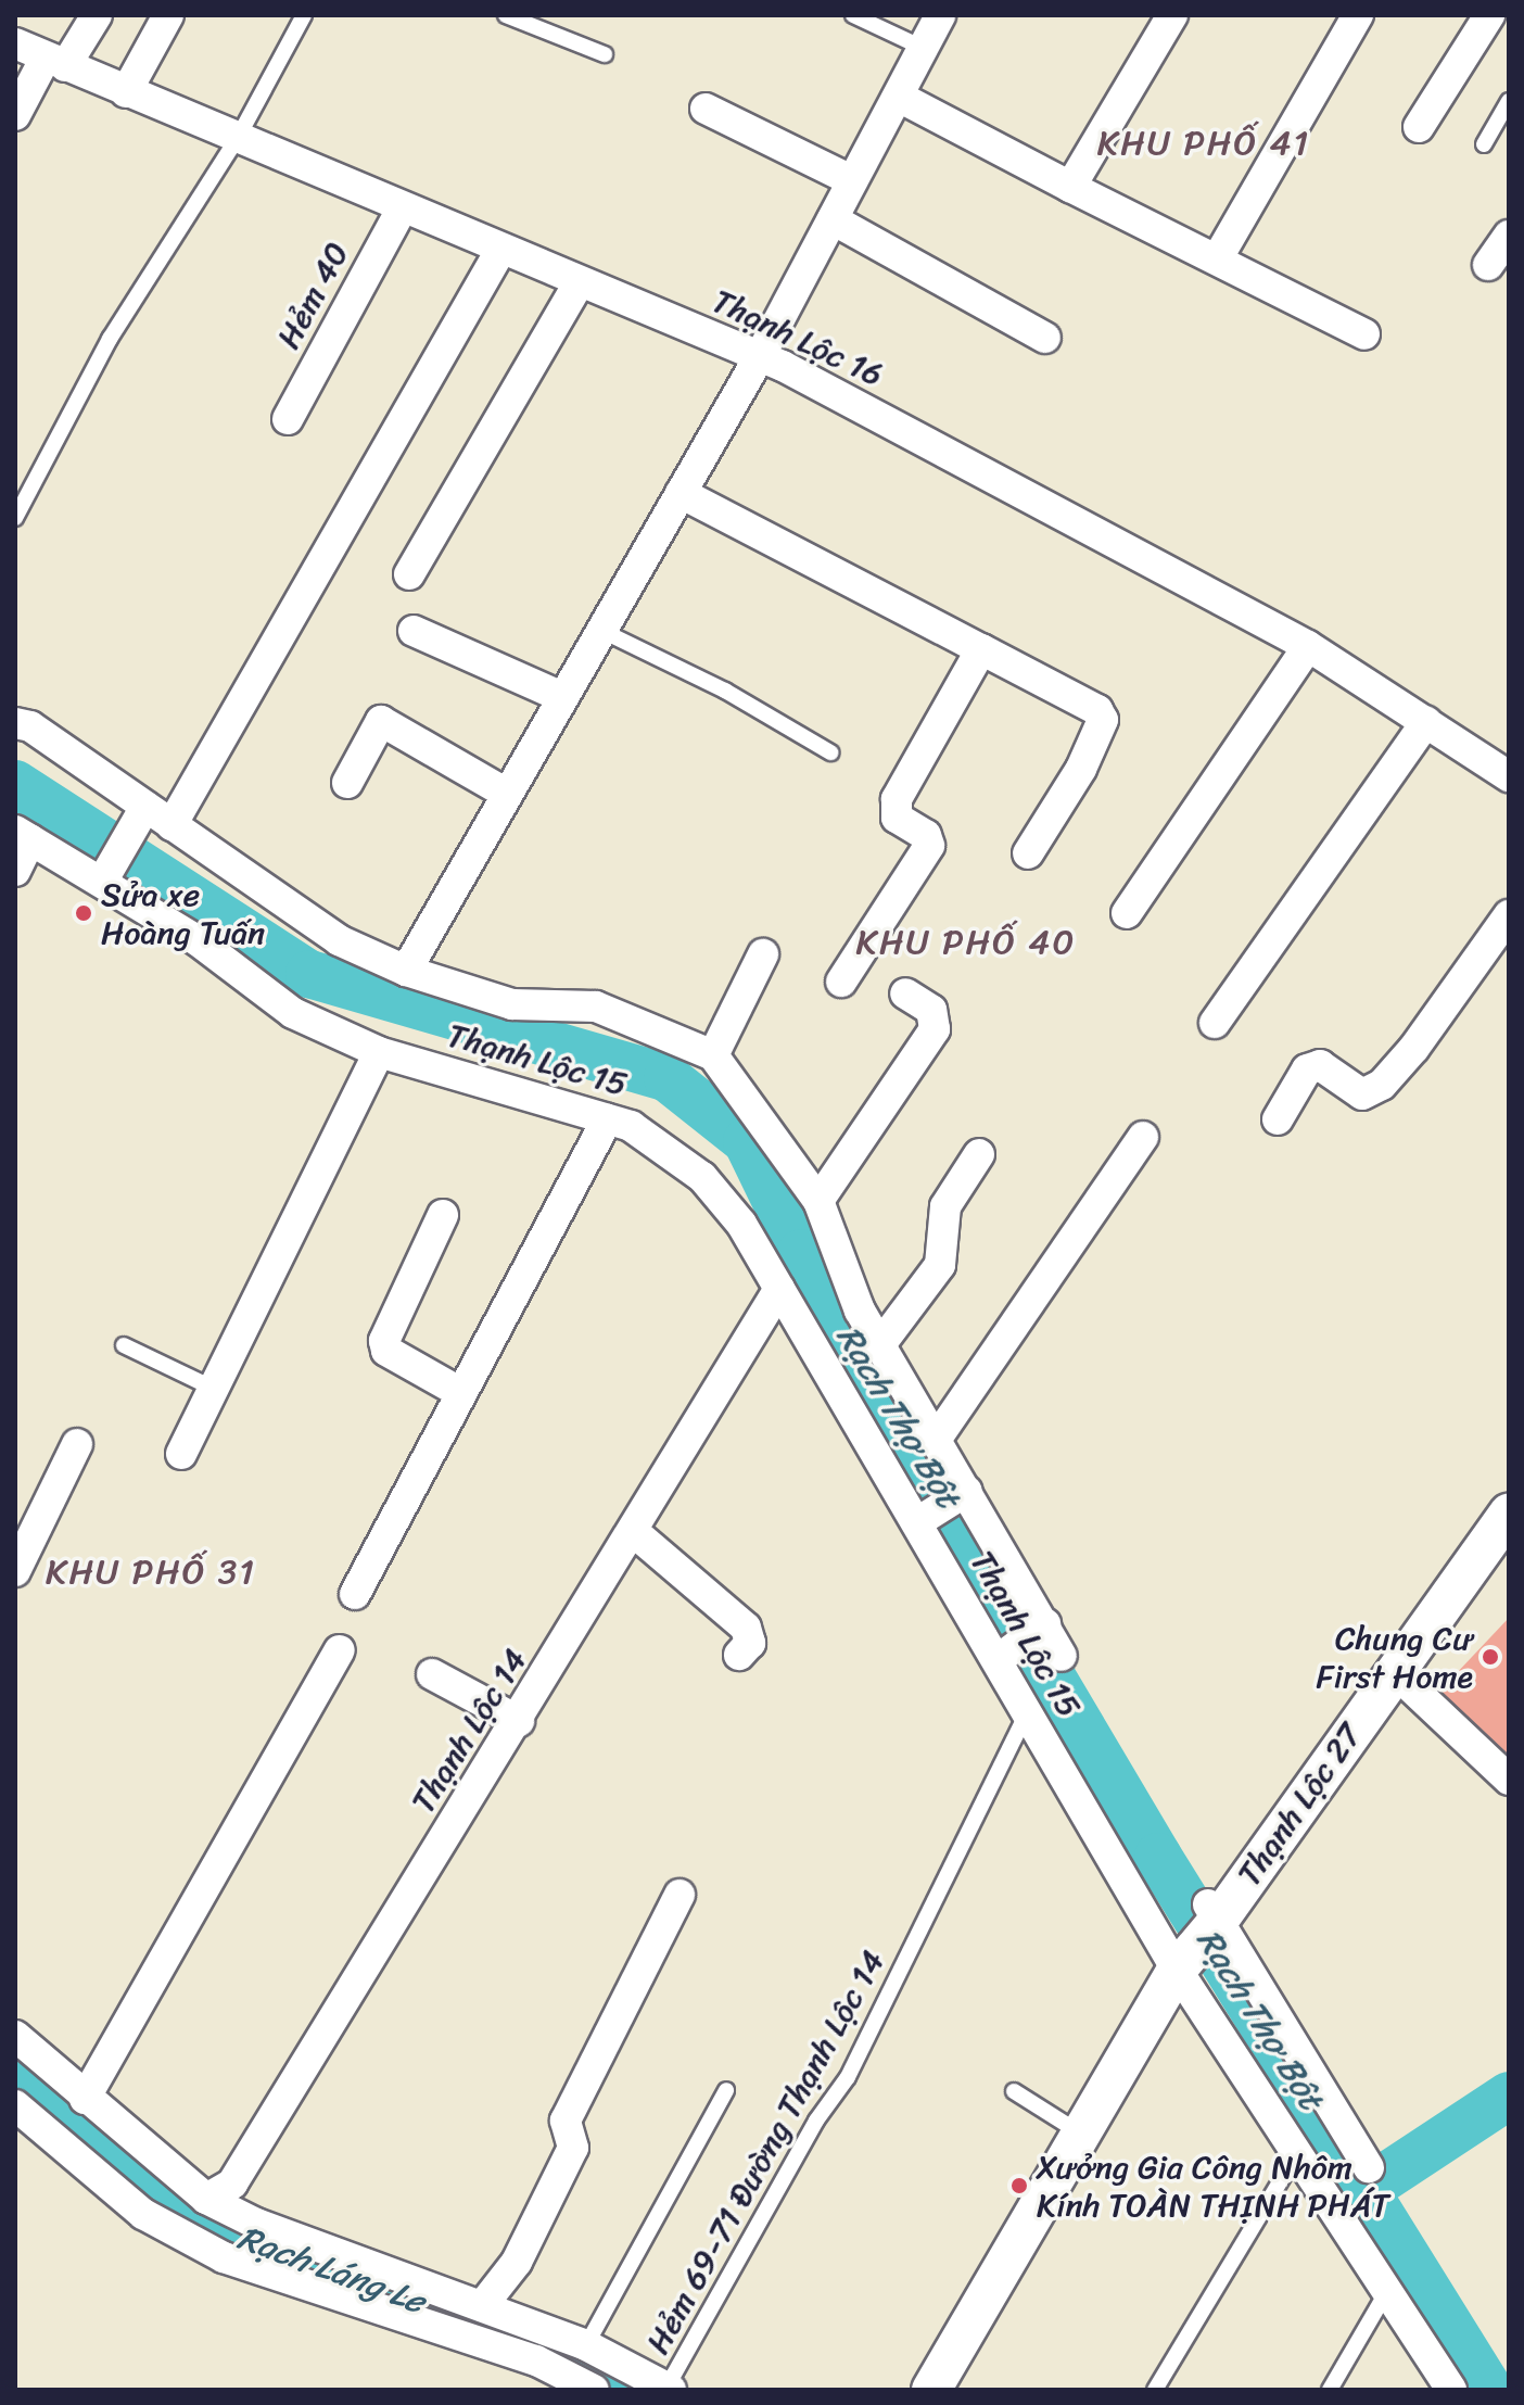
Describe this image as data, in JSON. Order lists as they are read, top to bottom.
{
  "streets": {
    "street": [
      "Hẻm 40",
      "Thạnh Lộc 16",
      "Thạnh Lộc 15",
      "Thạnh Lộc 14",
      "Thạnh Lộc 27"
    ],
    "lane": ["Hẻm 69-71 Đường Thạnh Lộc 14"]
  },
  "crossings": [
    ["Hẻm 40", "Thạnh Lộc 16"],
    ["Thạnh Lộc 15", "Thạnh Lộc 14"],
    ["Thạnh Lộc 15", "Thạnh Lộc 27"],
    ["Thạnh Lộc 15", "Hẻm 69-71 Đường Thạnh Lộc 14"]
  ],
  "districts": ["KHU PHỐ 41", "KHU PHỐ 40", "KHU PHỐ 31"],
  "water": ["Rạch Thợ Bột", "Rạch Láng Le"],
  "places": ["Sửa xe Hoàng Tuấn", "Chung Cư First Home", "Xưởng Gia Công Nhôm Kính TOÀN THỊNH PHÁT"]
}
